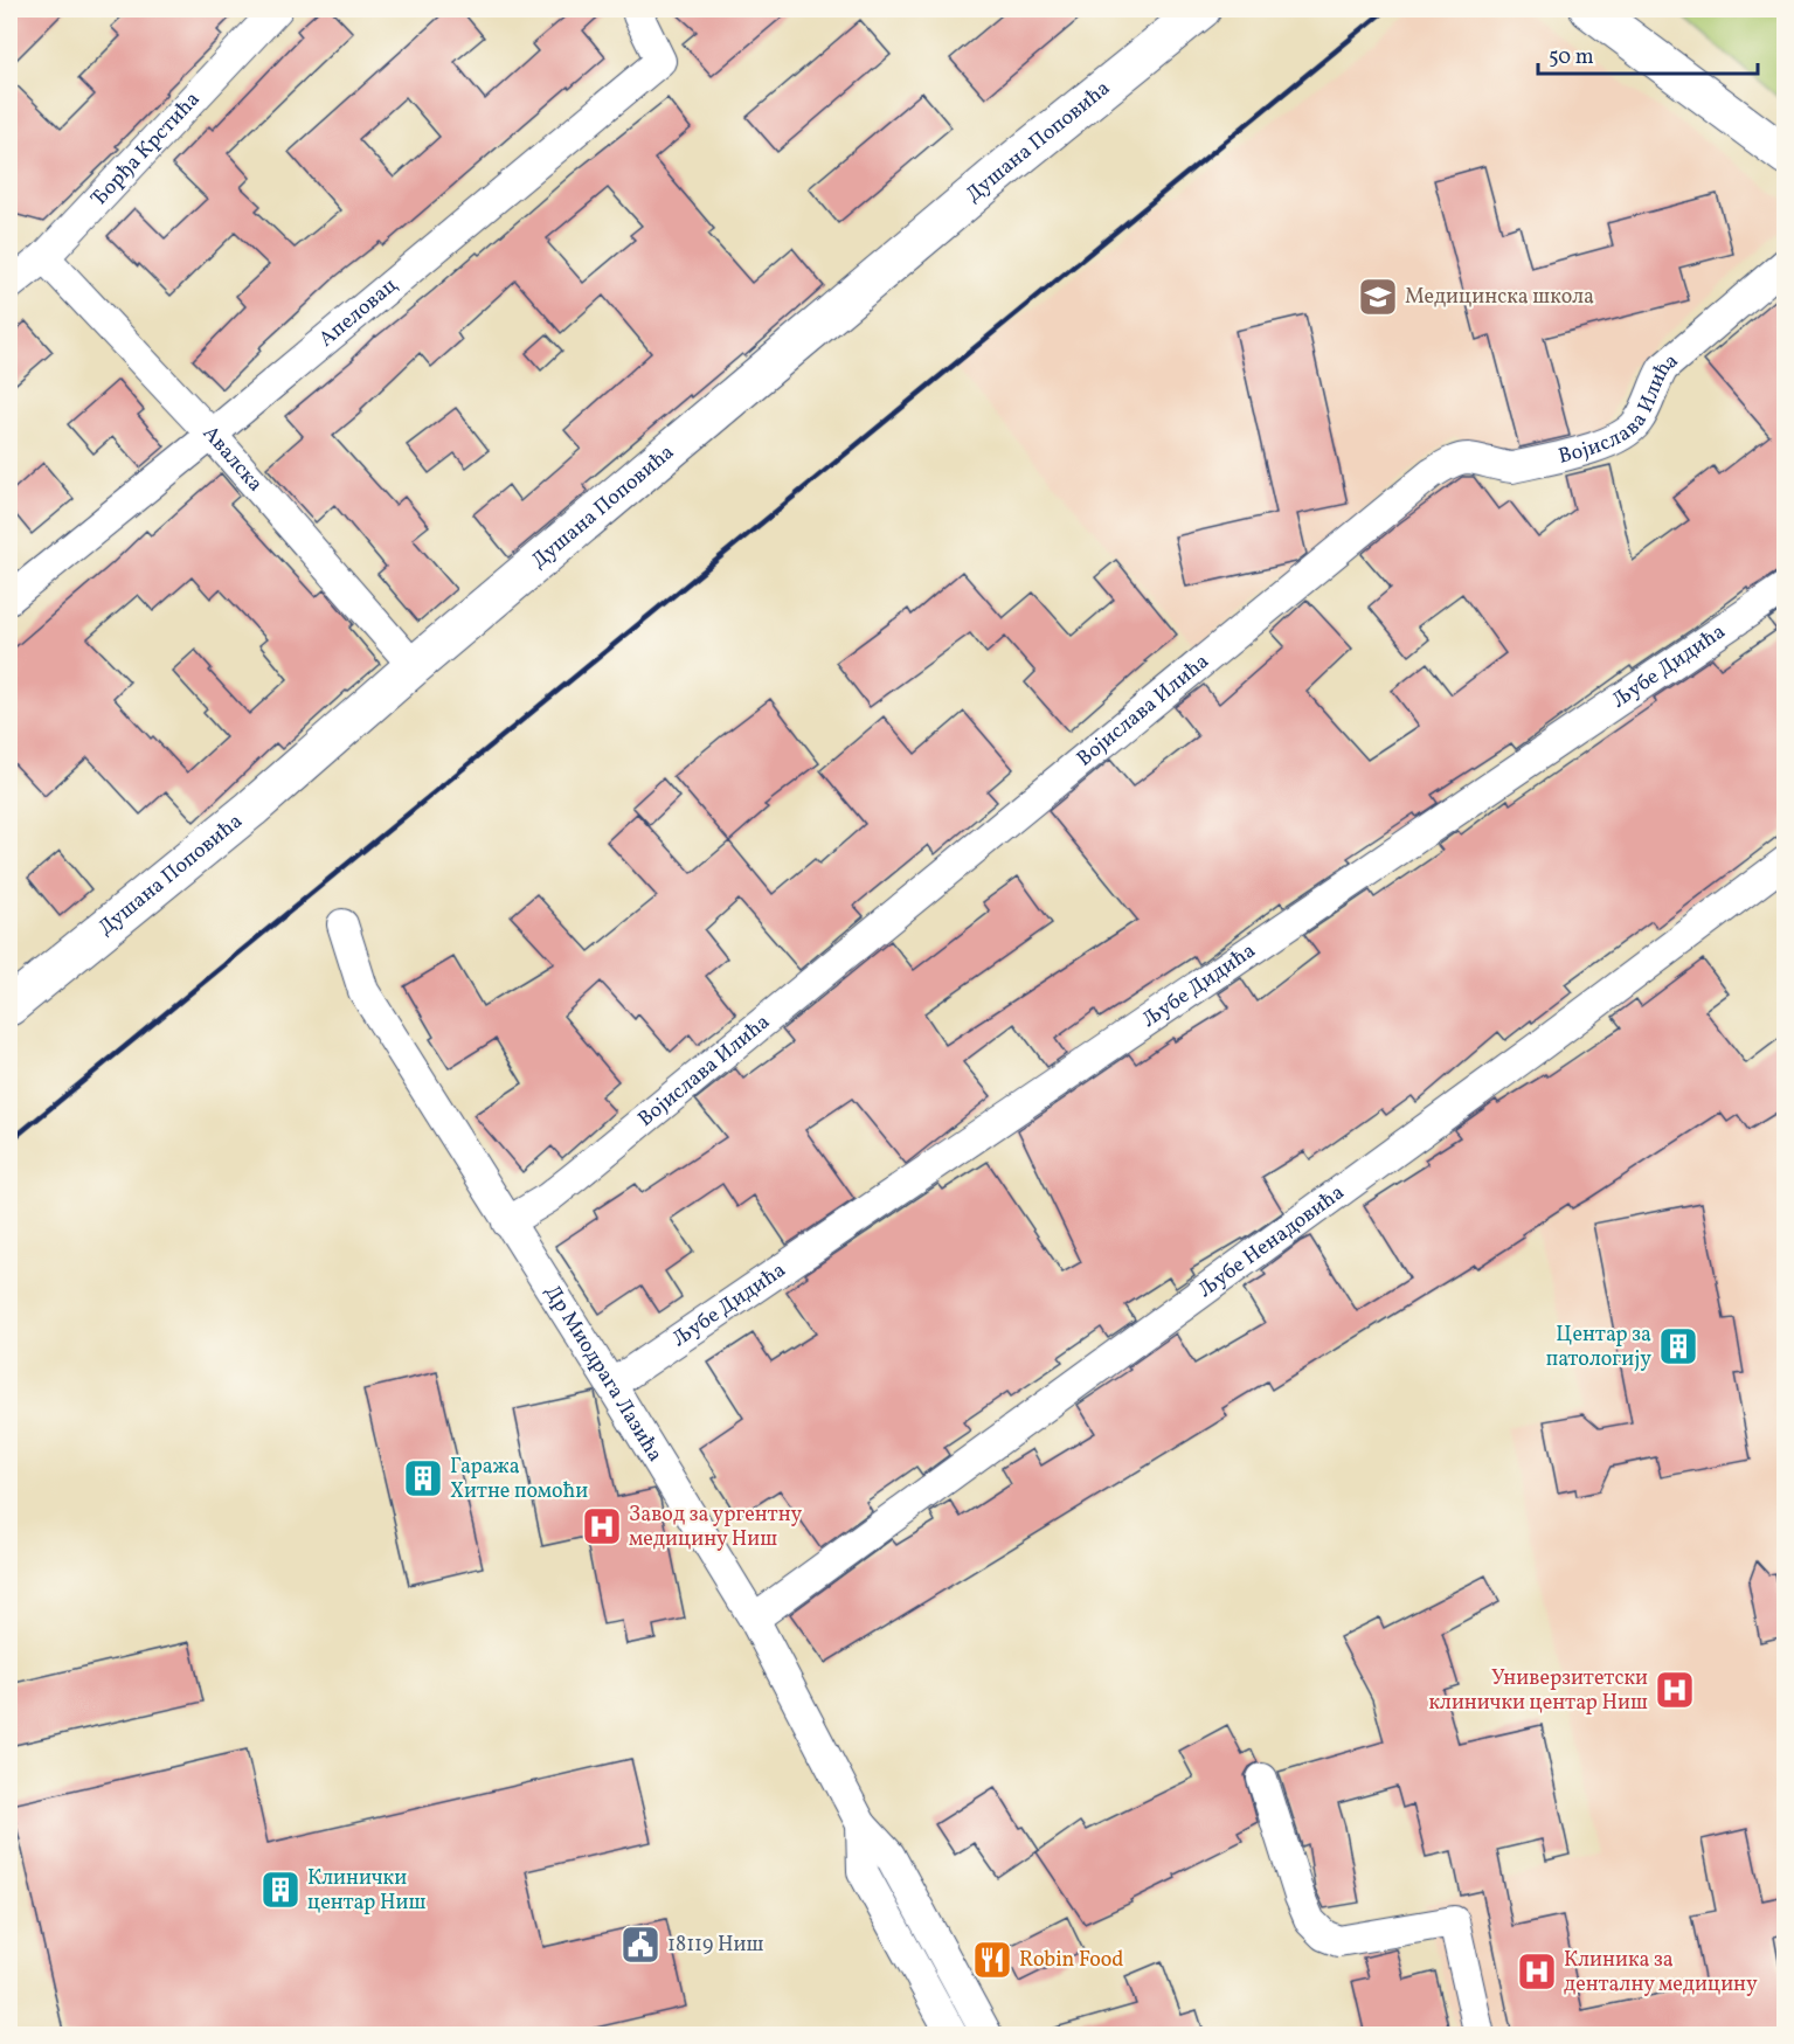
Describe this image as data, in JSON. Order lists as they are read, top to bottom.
{
  "streets": {
    "street": [
      "Душана Поповића",
      "Ђорђа Крстића",
      "Апеловац",
      "Војислава Илића",
      "Авалска",
      "Љубе Дидића",
      "Љубе Ненадовића",
      "Др Миодрага Лазића"
    ]
  },
  "crossings": [
    ["Душана Поповића", "Авалска"],
    ["Ђорђа Крстића", "Авалска"],
    ["Апеловац", "Авалска"],
    ["Војислава Илића", "Др Миодрага Лазића"],
    ["Љубе Дидића", "Др Миодрага Лазића"],
    ["Љубе Ненадовића", "Др Миодрага Лазића"]
  ],
  "places": {
    "school or university": ["Медицинска школа"],
    "building": ["Центар за патологију", "Гаража Хитне помоћи", "Клинички центар Ниш"],
    "hospital": ["Завод за ургентну медицину Ниш", "Универзитетски клинички центар Ниш", "Клиника за денталну медицину"],
    "public building": ["18119 Ниш"],
    "restaurant": ["Robin Food"]
  },
  "scale_bar": "50 m"
}
